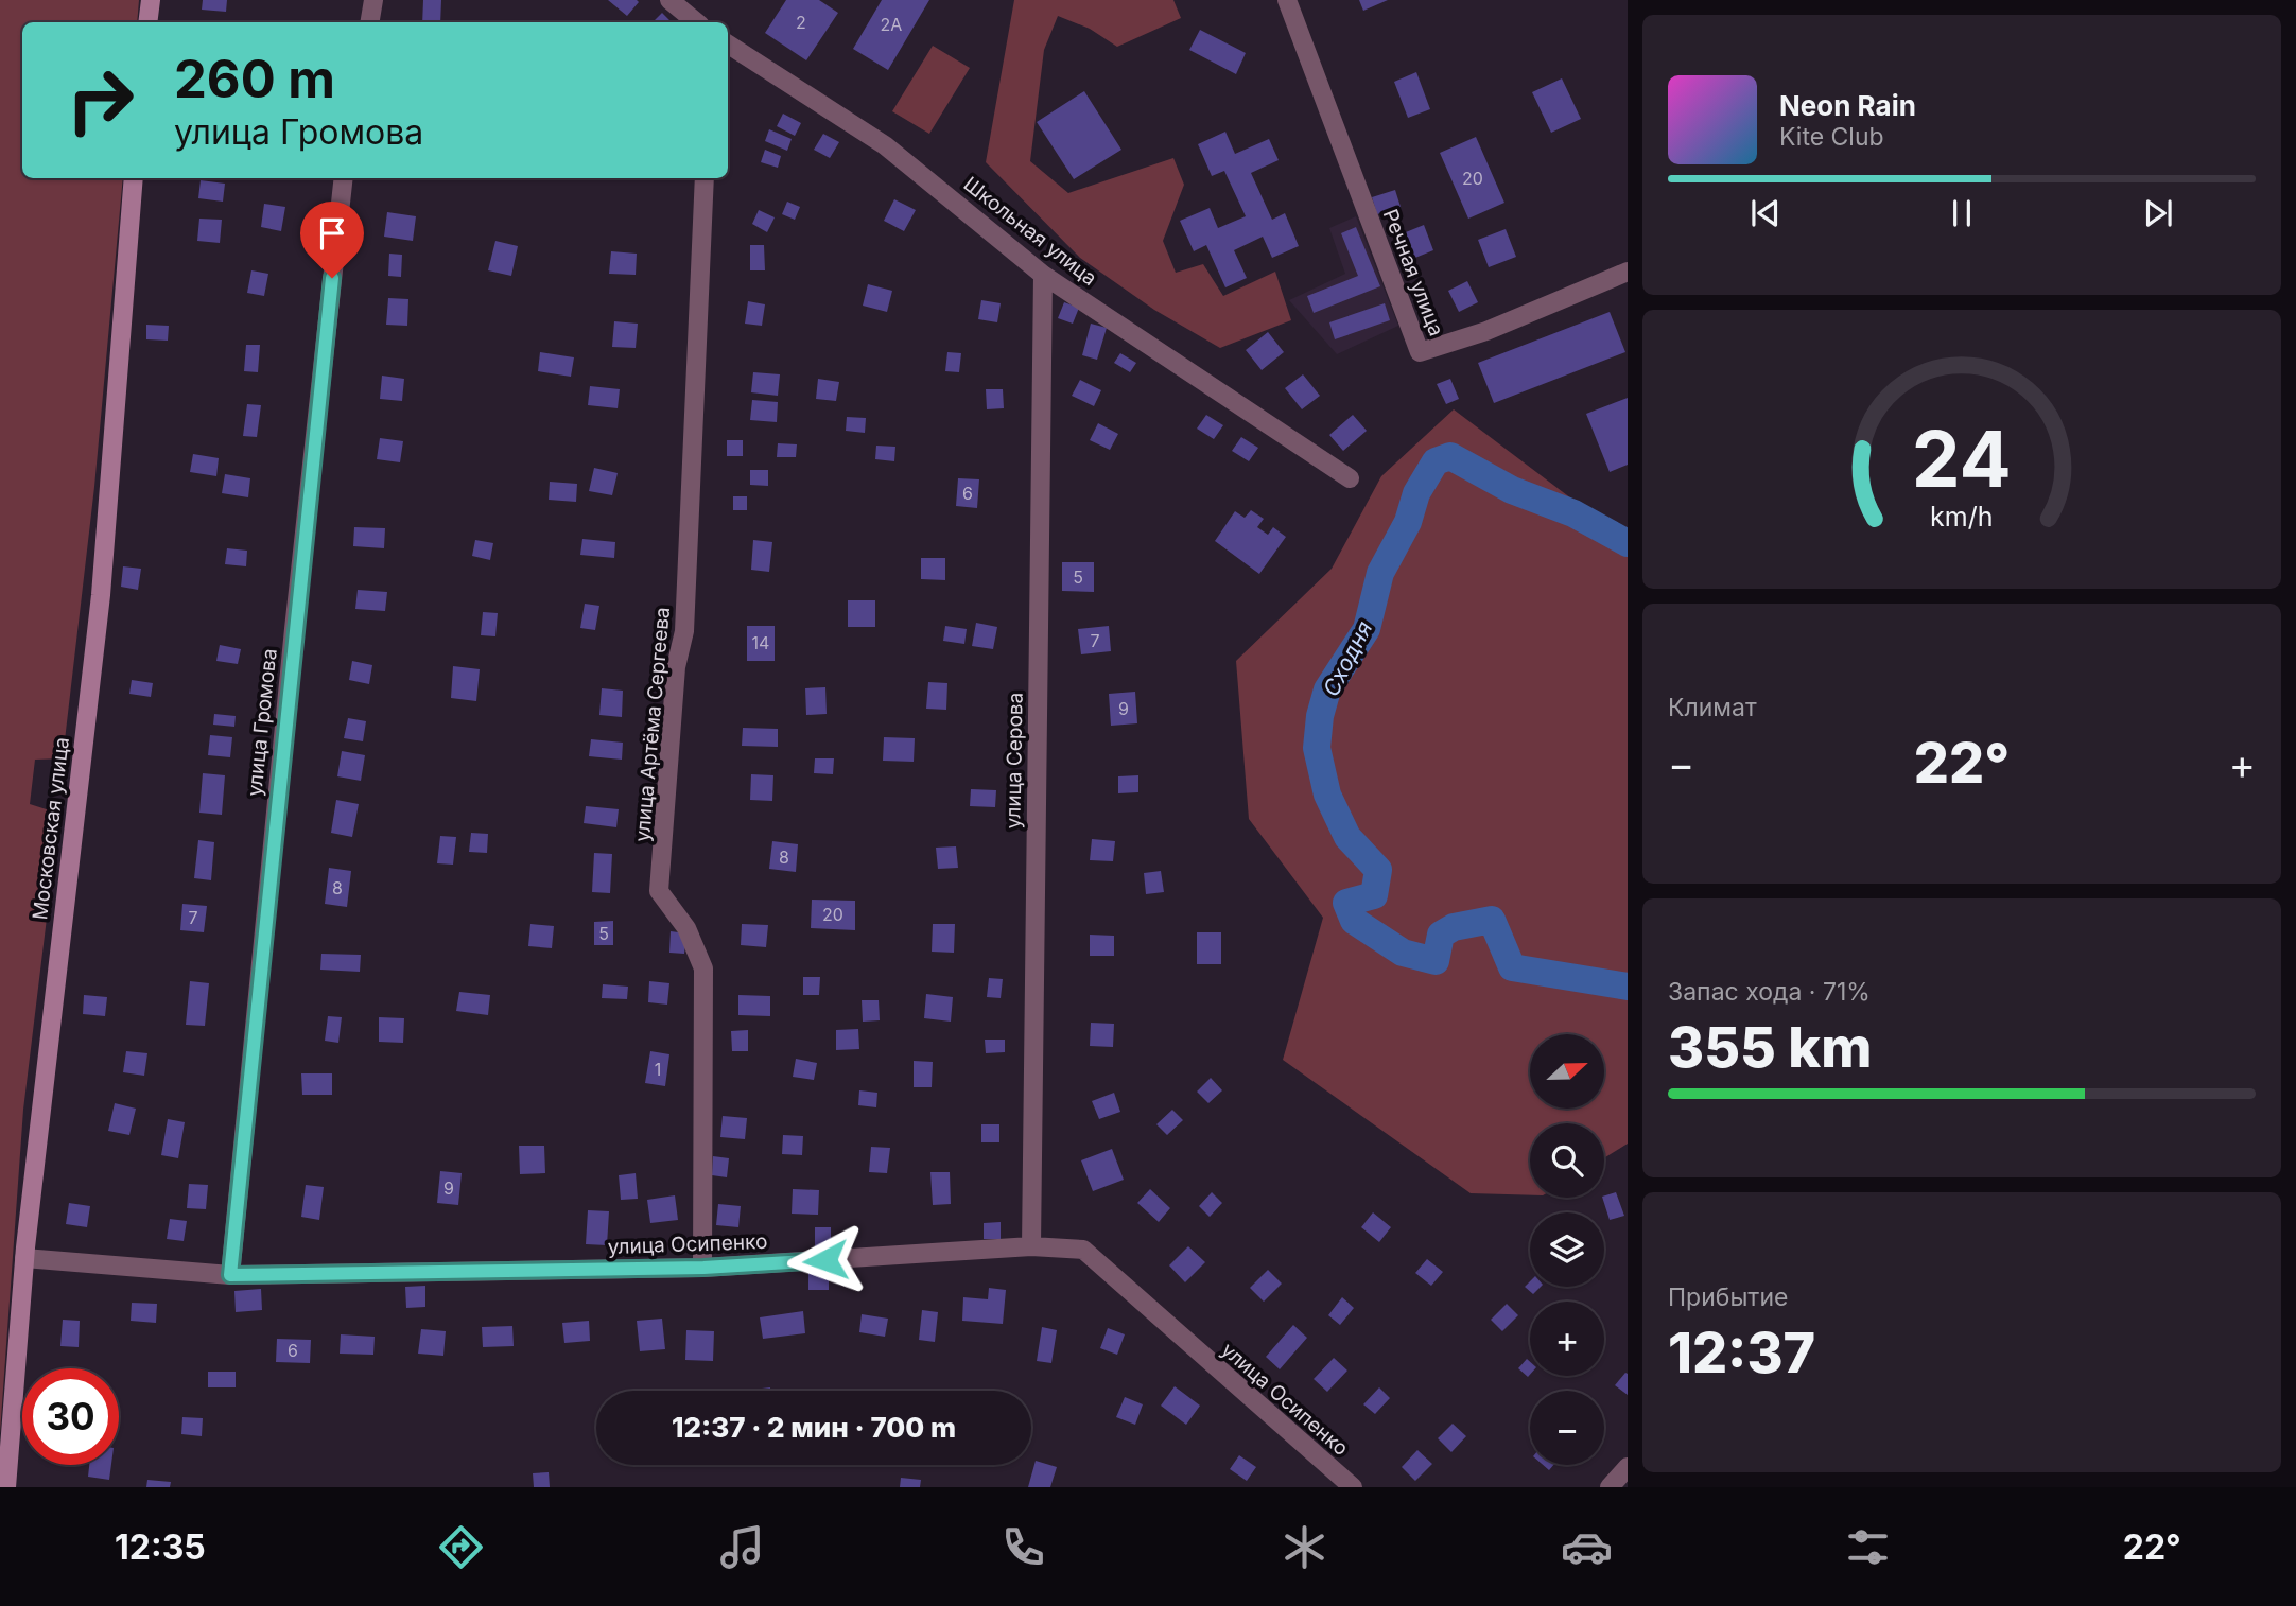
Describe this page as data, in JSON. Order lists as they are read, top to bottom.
{
  "streets": {
    "street": [
      "Школьная улица",
      "Речная улица",
      "улица Громова",
      "улица Артёма Сергеева",
      "улица Серова",
      "Московская улица",
      "улица Осипенко"
    ]
  },
  "crossings": [
    ["Школьная улица", "улица Серова"],
    ["улица Громова", "улица Осипенко"],
    ["улица Артёма Сергеева", "улица Осипенко"],
    ["улица Серова", "улица Осипенко"],
    ["Московская улица", "улица Осипенко"]
  ],
  "water": ["Сходня"],
  "house_numbers": [
    "2",
    "2А",
    "20",
    "6",
    "5",
    "7",
    "14",
    "9",
    "8",
    "8",
    "20",
    "7",
    "5",
    "1",
    "9",
    "6"
  ],
  "north": "right",
  "page": {
    "turn": ["260 m", "улица Громова"],
    "song": ["Neon Rain", "Kite Club"],
    "tile": [
      "Климат",
      ["Запас хода · 71%", "355 km"],
      ["Прибытие", "12:37"]
    ],
    "heat": ["−", "22°", "+"],
    "map_buttons": ["+", "−"],
    "limit": "30",
    "trip": "12:37 · 2 мин · 700 m",
    "tabs": ["12:35", "22°"],
    "gauge": ["24", "km/h"]
  }
}
